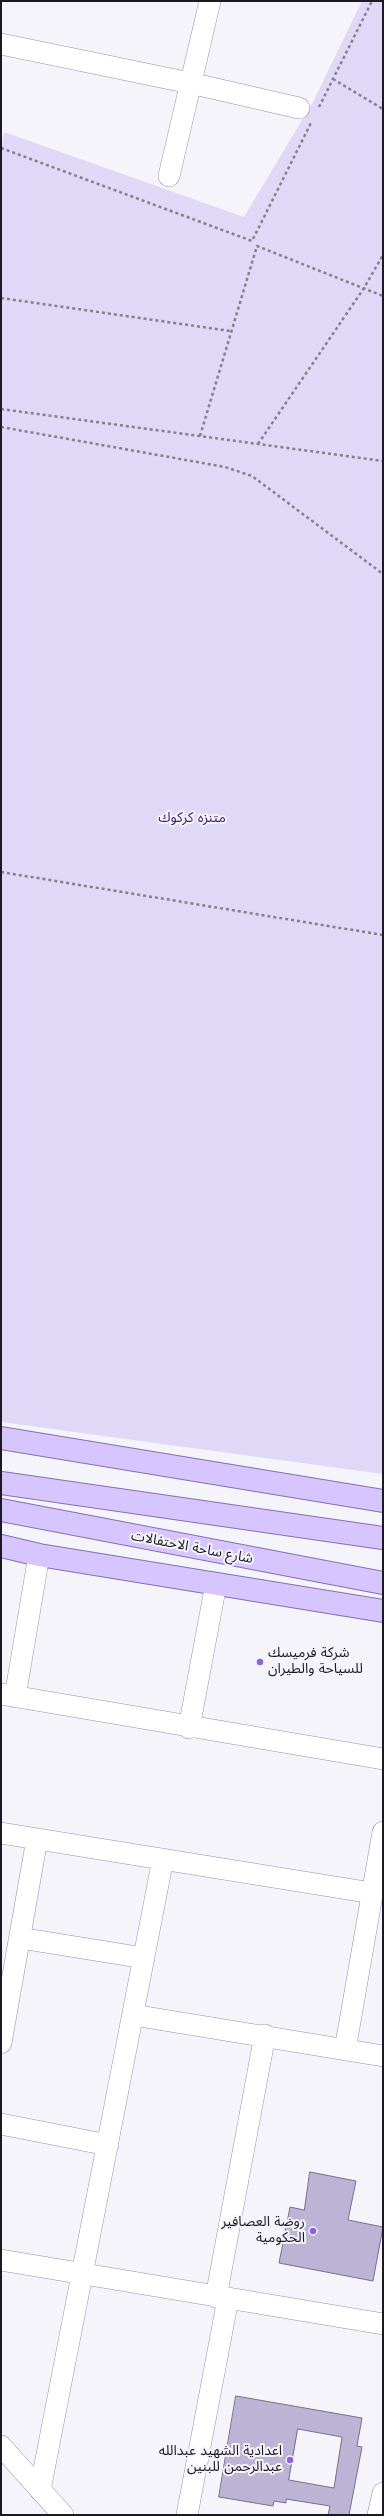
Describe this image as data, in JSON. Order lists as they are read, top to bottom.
{
  "streets": {
    "main road": ["شارع ساحة الاحتفالات"]
  },
  "parks": ["متنزه كركوك"],
  "places": ["شركة فرميسك للسياحة والطيران", "روضة العصافير الحكومية", "اعدادية الشهيد عبدالله عبدالرحمن للبنين"]
}
